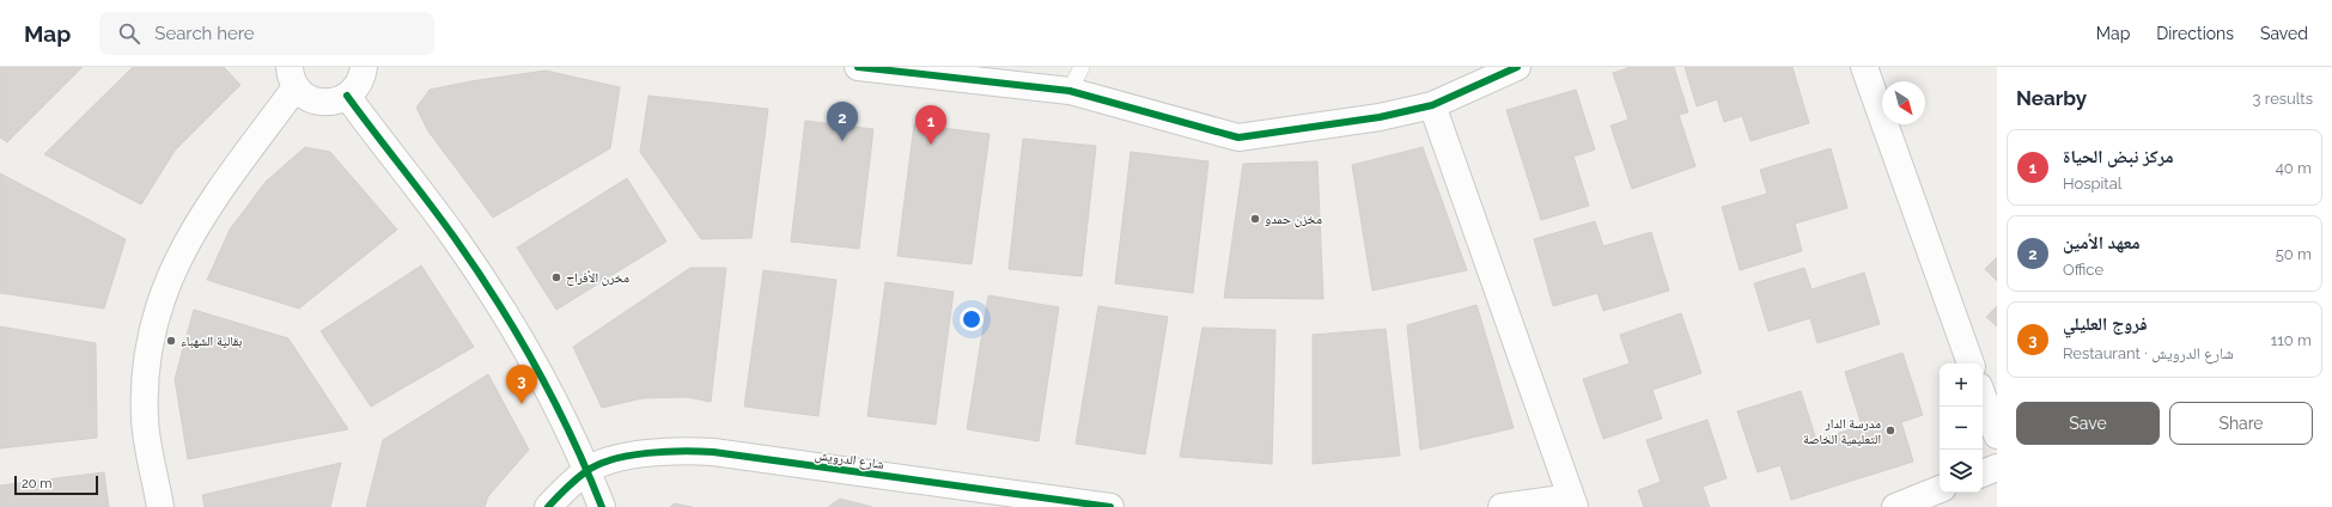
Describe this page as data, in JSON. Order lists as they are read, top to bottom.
{
  "streets": {
    "street": ["شارع الدرويش"]
  },
  "places": [
    "مخزن حمدو",
    "مخرن الأفراح",
    "بقالية الشهباء",
    "مدرسة الدار التعليمية الخاصة"
  ],
  "scale_bar": "20 m",
  "north": "bottom right",
  "page": {
    "header": "Map",
    "search": "Search here",
    "nav": ["Map", "Directions", "Saved"],
    "heading": ["Nearby", "3 results"],
    "pins": ["2", "1", "3"],
    "list": [
      {
        "mark": "1",
        "name": "مركز نبض الحياة",
        "note": "Hospital",
        "value": "40 m"
      },
      {
        "mark": "2",
        "name": "معهد الأمين",
        "note": "Office",
        "value": "50 m"
      },
      {
        "mark": "3",
        "name": "فروج العليلي",
        "note": "Restaurant · شارع الدرويش",
        "value": "110 m"
      }
    ],
    "map_buttons": ["+", "−"],
    "buttons": ["Save", "Share"],
    "scale": "20 m"
  }
}
